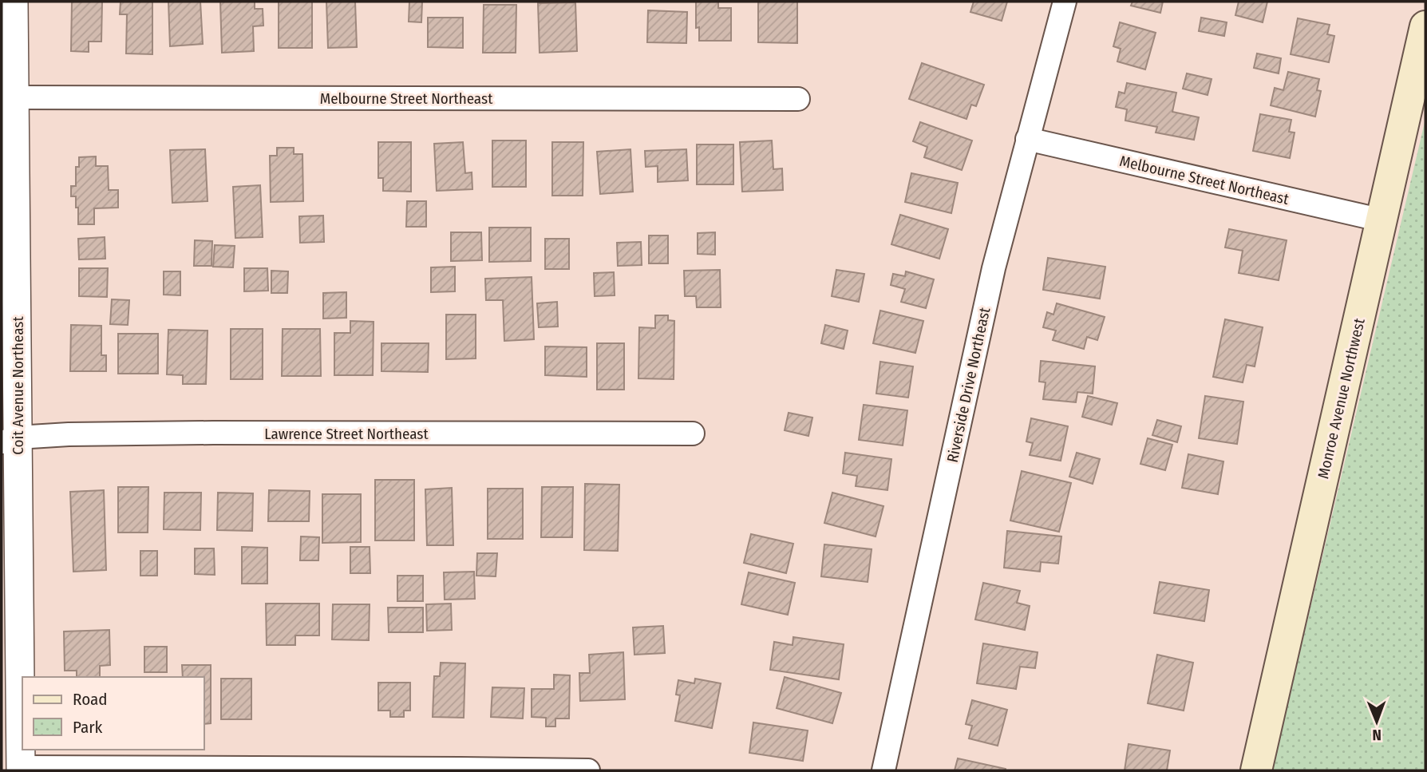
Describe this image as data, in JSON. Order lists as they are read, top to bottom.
{
  "streets": {
    "main road": ["Monroe Avenue Northwest"],
    "street": [
      "Melbourne Street Northeast",
      "Riverside Drive Northeast",
      "Coit Avenue Northeast",
      "Lawrence Street Northeast"
    ]
  },
  "crossings": [
    ["Melbourne Street Northeast", "Riverside Drive Northeast"],
    ["Melbourne Street Northeast", "Coit Avenue Northeast"],
    ["Melbourne Street Northeast", "Monroe Avenue Northwest"],
    ["Coit Avenue Northeast", "Lawrence Street Northeast"]
  ],
  "legend": ["Road", "Park"],
  "north": "bottom"
}
